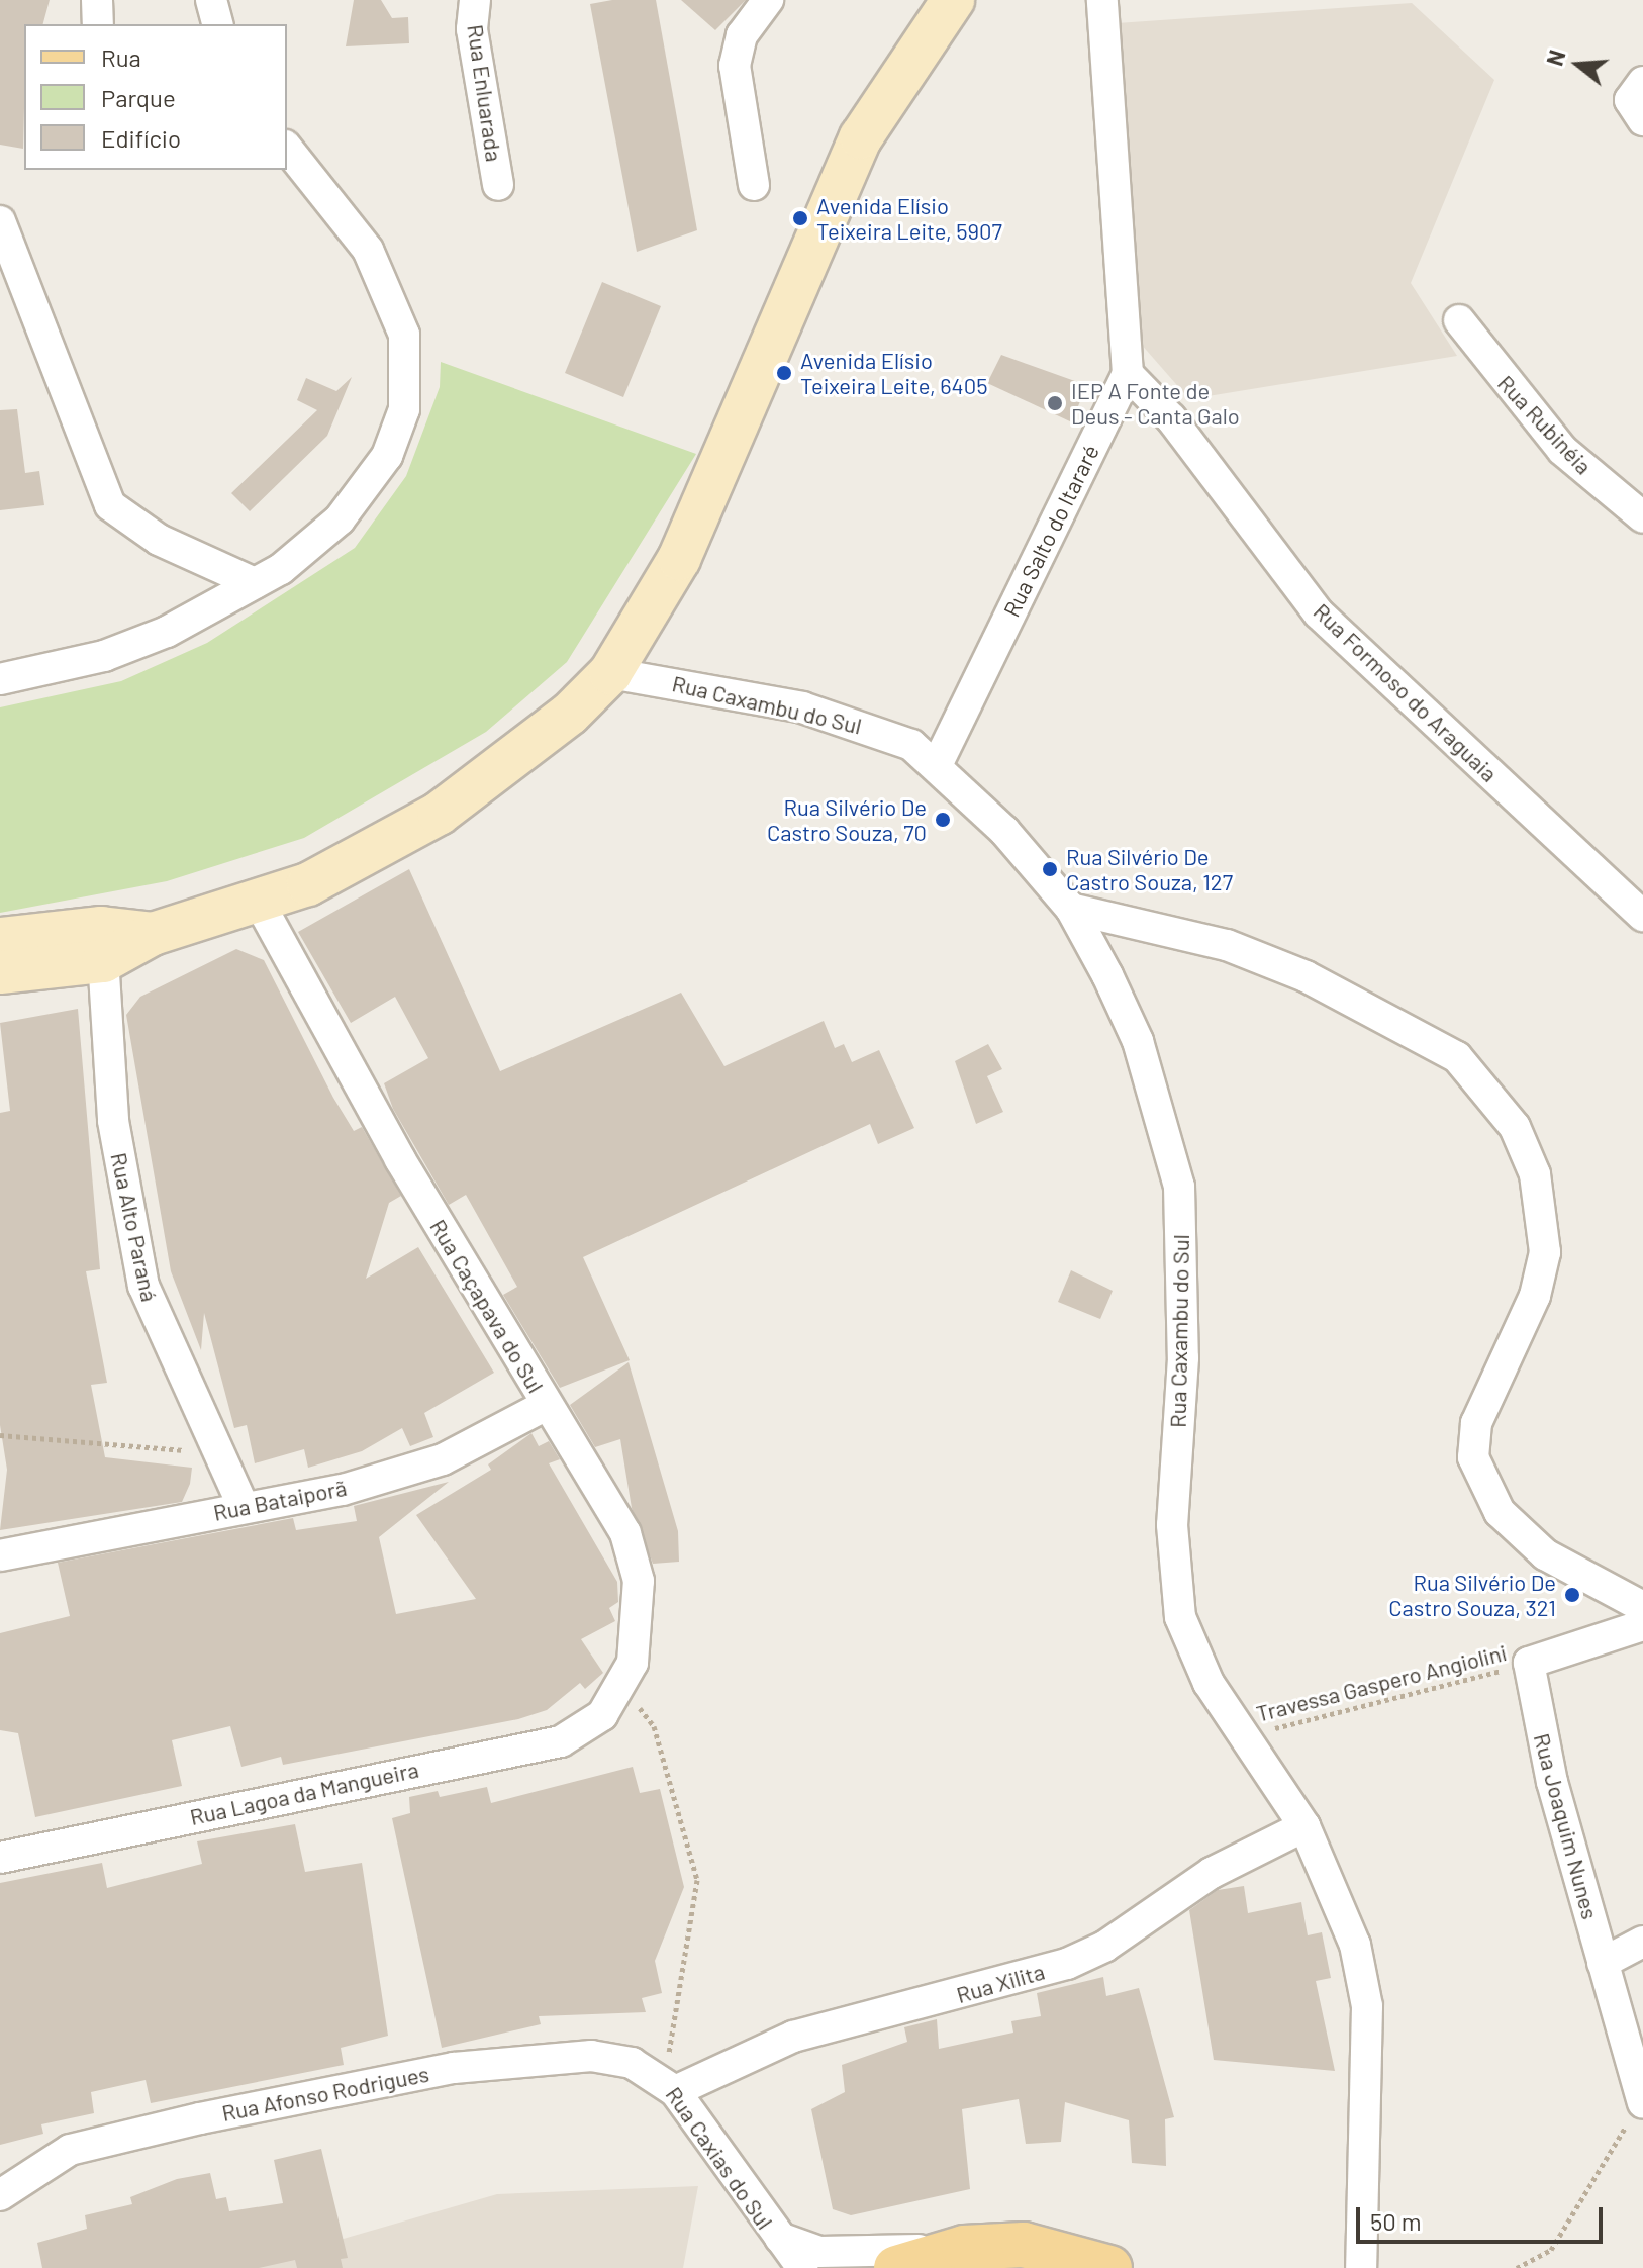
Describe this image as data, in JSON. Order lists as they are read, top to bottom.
{
  "streets": {
    "street": [
      "Rua Enluarada",
      "Rua Rubinéia",
      "Rua Salto do Itararé",
      "Rua Formoso do Araguaia",
      "Rua Caxambu do Sul",
      "Rua Alto Paraná",
      "Rua Caçapava do Sul",
      "Rua Bataiporã",
      "Rua Lagoa da Mangueira",
      "Rua Joaquim Nunes",
      "Rua Xilita",
      "Rua Afonso Rodrigues",
      "Rua Caxias do Sul"
    ],
    "path": ["Travessa Gaspero Angiolini"]
  },
  "crossings": [
    ["Rua Salto do Itararé", "Rua Formoso do Araguaia"],
    ["Rua Salto do Itararé", "Rua Caxambu do Sul"],
    ["Rua Caxambu do Sul", "Travessa Gaspero Angiolini"],
    ["Rua Caxambu do Sul", "Rua Xilita"],
    ["Rua Alto Paraná", "Rua Bataiporã"],
    ["Rua Caçapava do Sul", "Rua Bataiporã"],
    ["Rua Caçapava do Sul", "Rua Lagoa da Mangueira"],
    ["Travessa Gaspero Angiolini", "Rua Joaquim Nunes"],
    ["Rua Xilita", "Rua Afonso Rodrigues"],
    ["Rua Xilita", "Rua Caxias do Sul"],
    ["Rua Afonso Rodrigues", "Rua Caxias do Sul"]
  ],
  "places": [
    "Avenida Elísio Teixeira Leite, 5907",
    "Avenida Elísio Teixeira Leite, 6405",
    "IEP A Fonte de Deus - Canta Galo",
    "Rua Silvério De Castro Souza, 70",
    "Rua Silvério De Castro Souza, 127",
    "Rua Silvério De Castro Souza, 321"
  ],
  "legend": ["Rua", "Parque", "Edifício"],
  "scale_bar": "50 m",
  "north": "left"
}
